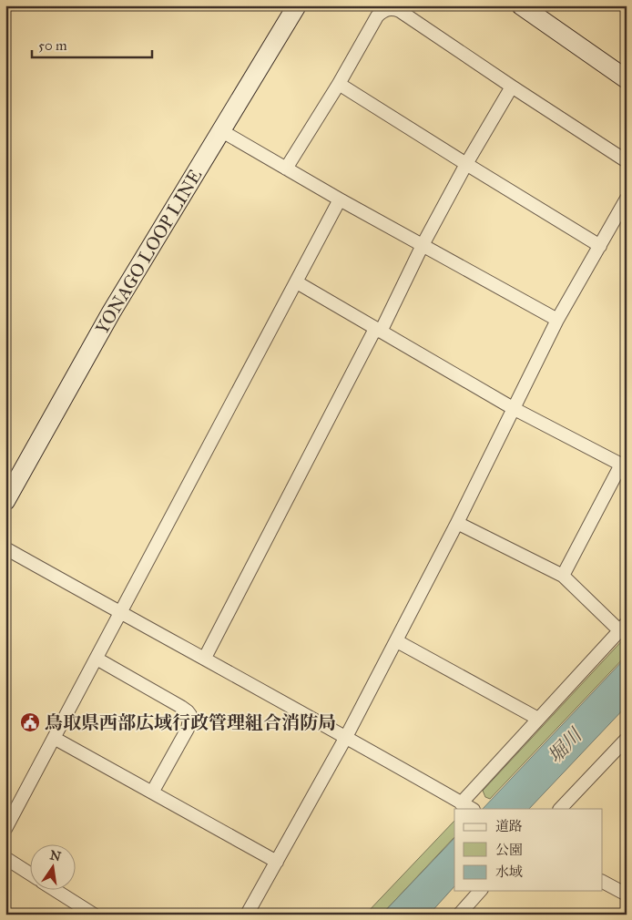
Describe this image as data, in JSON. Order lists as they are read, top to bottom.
{
  "streets": {
    "main road": ["YONAGO LOOP LINE"]
  },
  "water": ["堀川"],
  "places": {
    "public building": ["鳥取県西部広域行政管理組合消防局"]
  },
  "legend": ["道路", "公園", "水域"],
  "scale_bar": "50 m",
  "north": "top"
}
